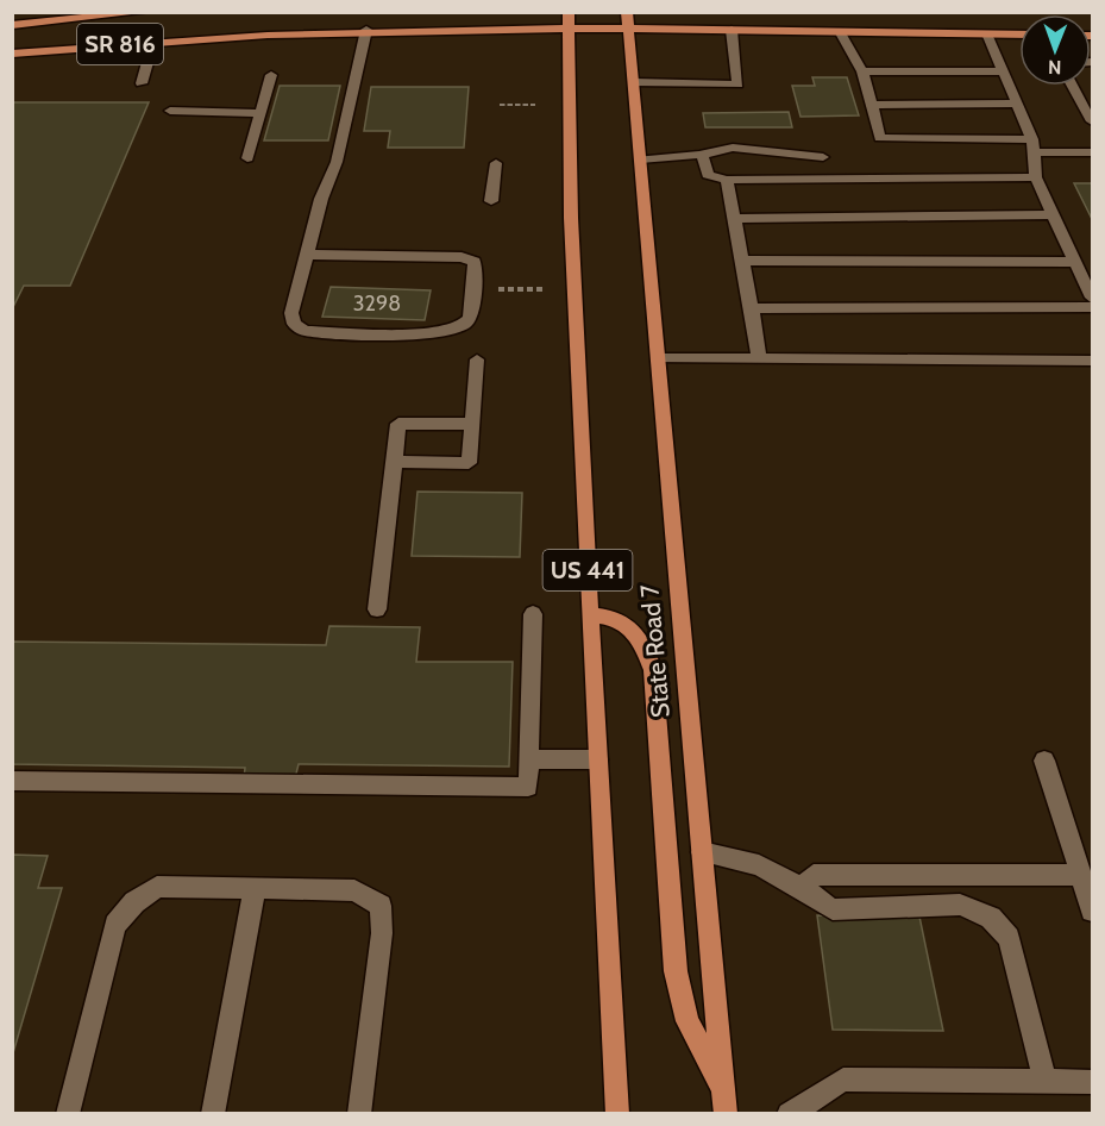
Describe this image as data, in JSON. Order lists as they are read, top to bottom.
{
  "streets": {
    "main road": ["SR 816", "US 441", "State Road 7"]
  },
  "crossings": [
    ["SR 816", "US 441"],
    ["SR 816", "State Road 7"]
  ],
  "house_numbers": ["3298"],
  "north": "bottom"
}
